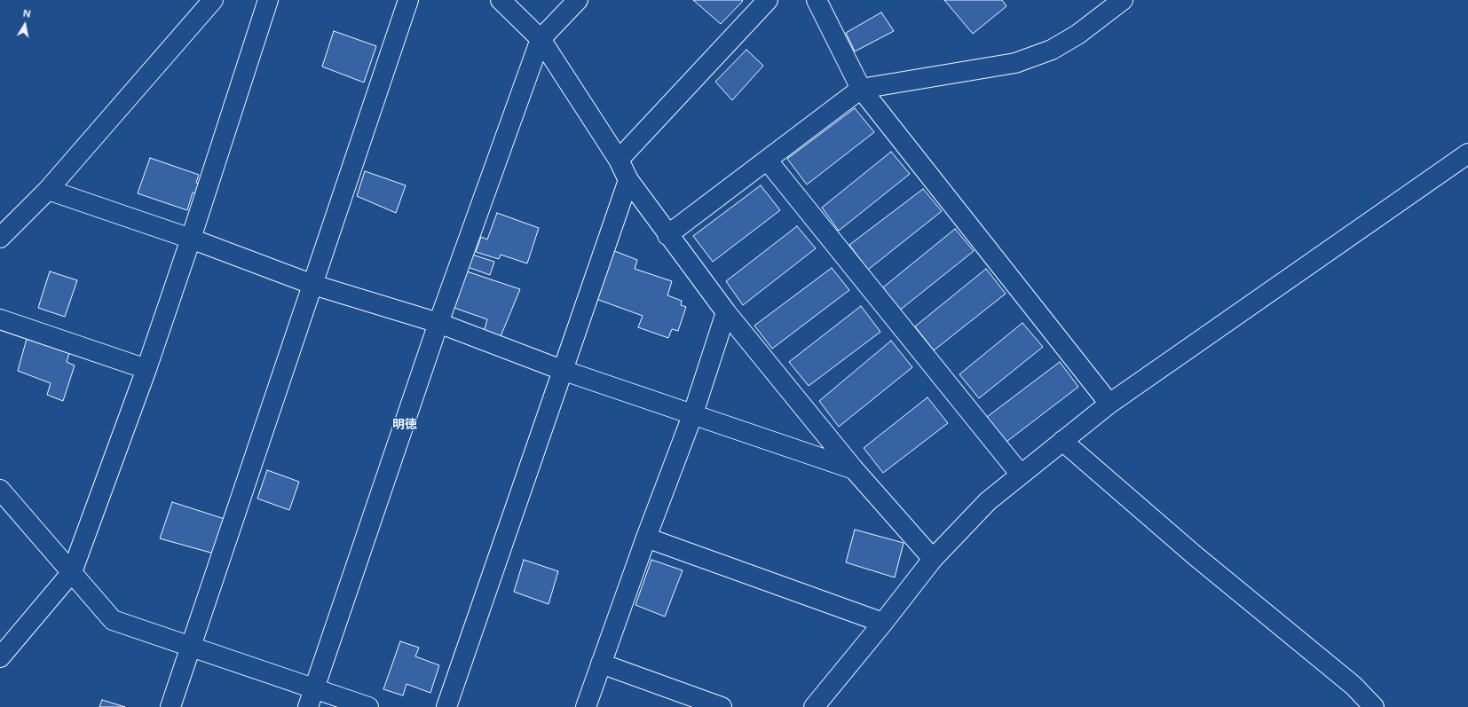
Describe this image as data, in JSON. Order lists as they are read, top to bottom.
{
  "districts": ["明徳"],
  "north": "top"
}
